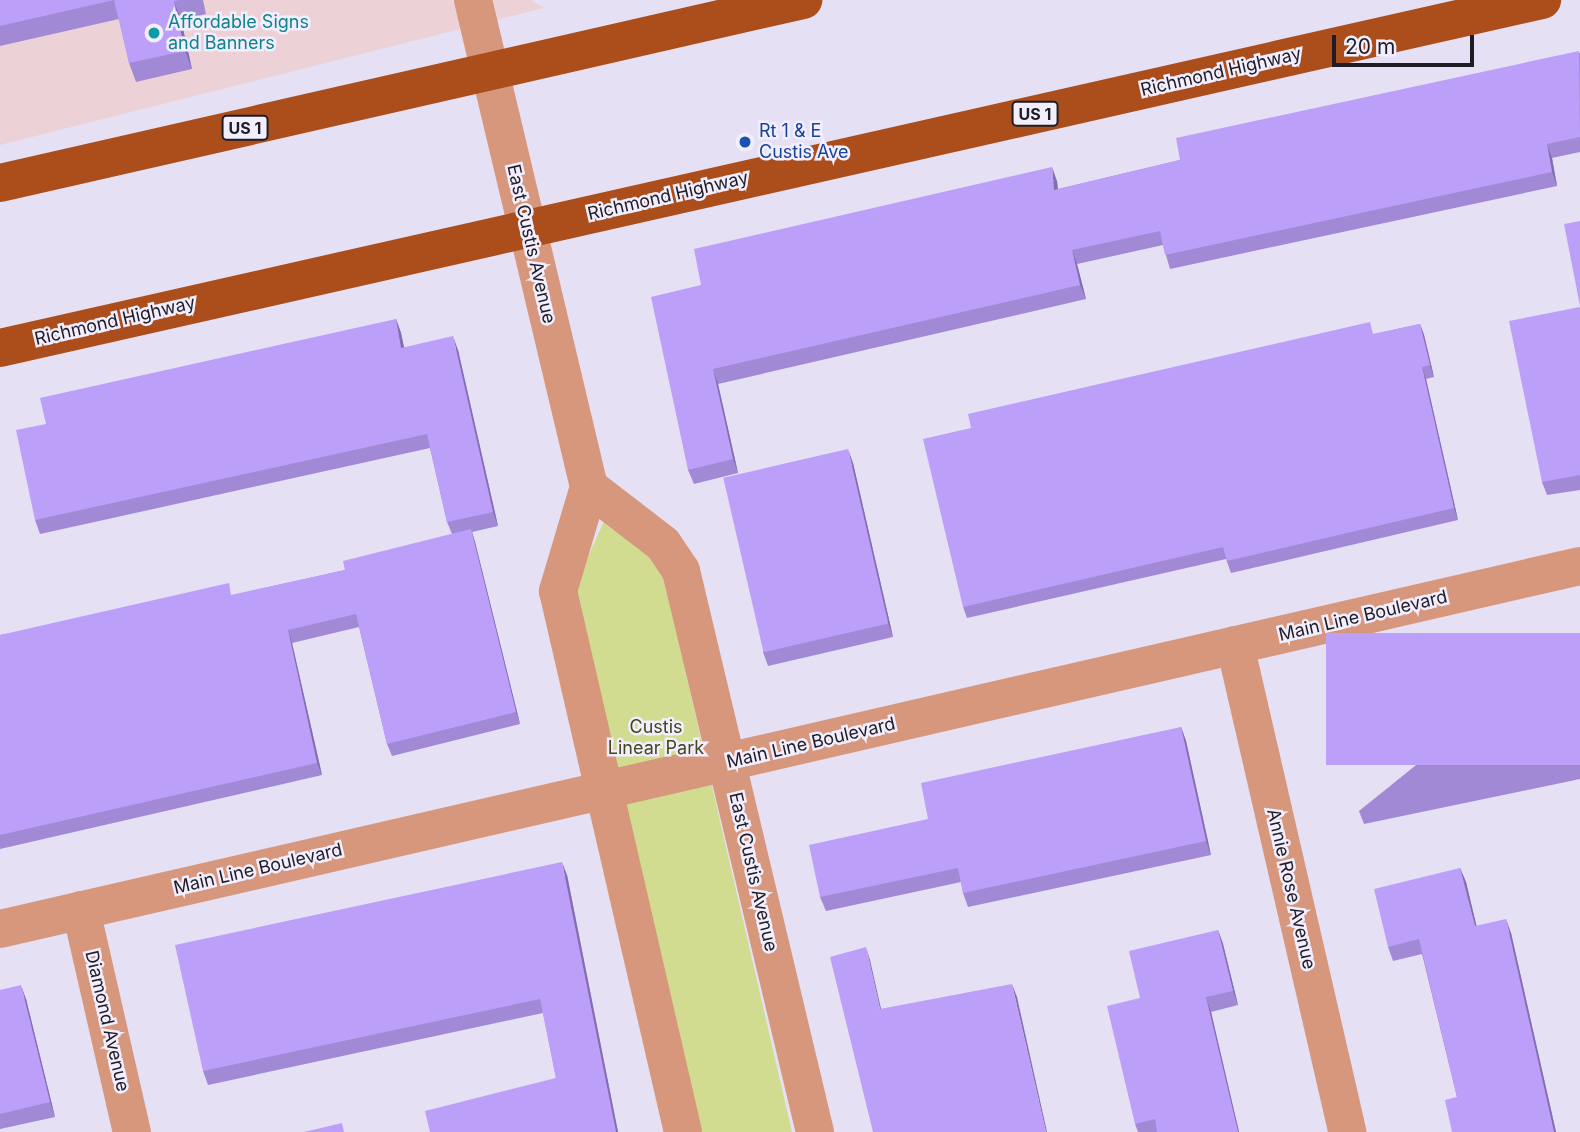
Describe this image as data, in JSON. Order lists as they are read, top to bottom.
{
  "streets": {
    "highway": ["Richmond Highway", "US 1"],
    "street": [
      "East Custis Avenue",
      "Main Line Boulevard",
      "Annie Rose Avenue",
      "Diamond Avenue"
    ]
  },
  "crossings": [
    ["Richmond Highway", "East Custis Avenue"],
    ["US 1", "East Custis Avenue"],
    ["East Custis Avenue", "Main Line Boulevard"],
    ["Main Line Boulevard", "Annie Rose Avenue"],
    ["Main Line Boulevard", "Diamond Avenue"]
  ],
  "parks": ["Custis Linear Park"],
  "places": ["Affordable Signs and Banners", "Rt 1 & E Custis Ave"],
  "scale_bar": "20 m"
}
